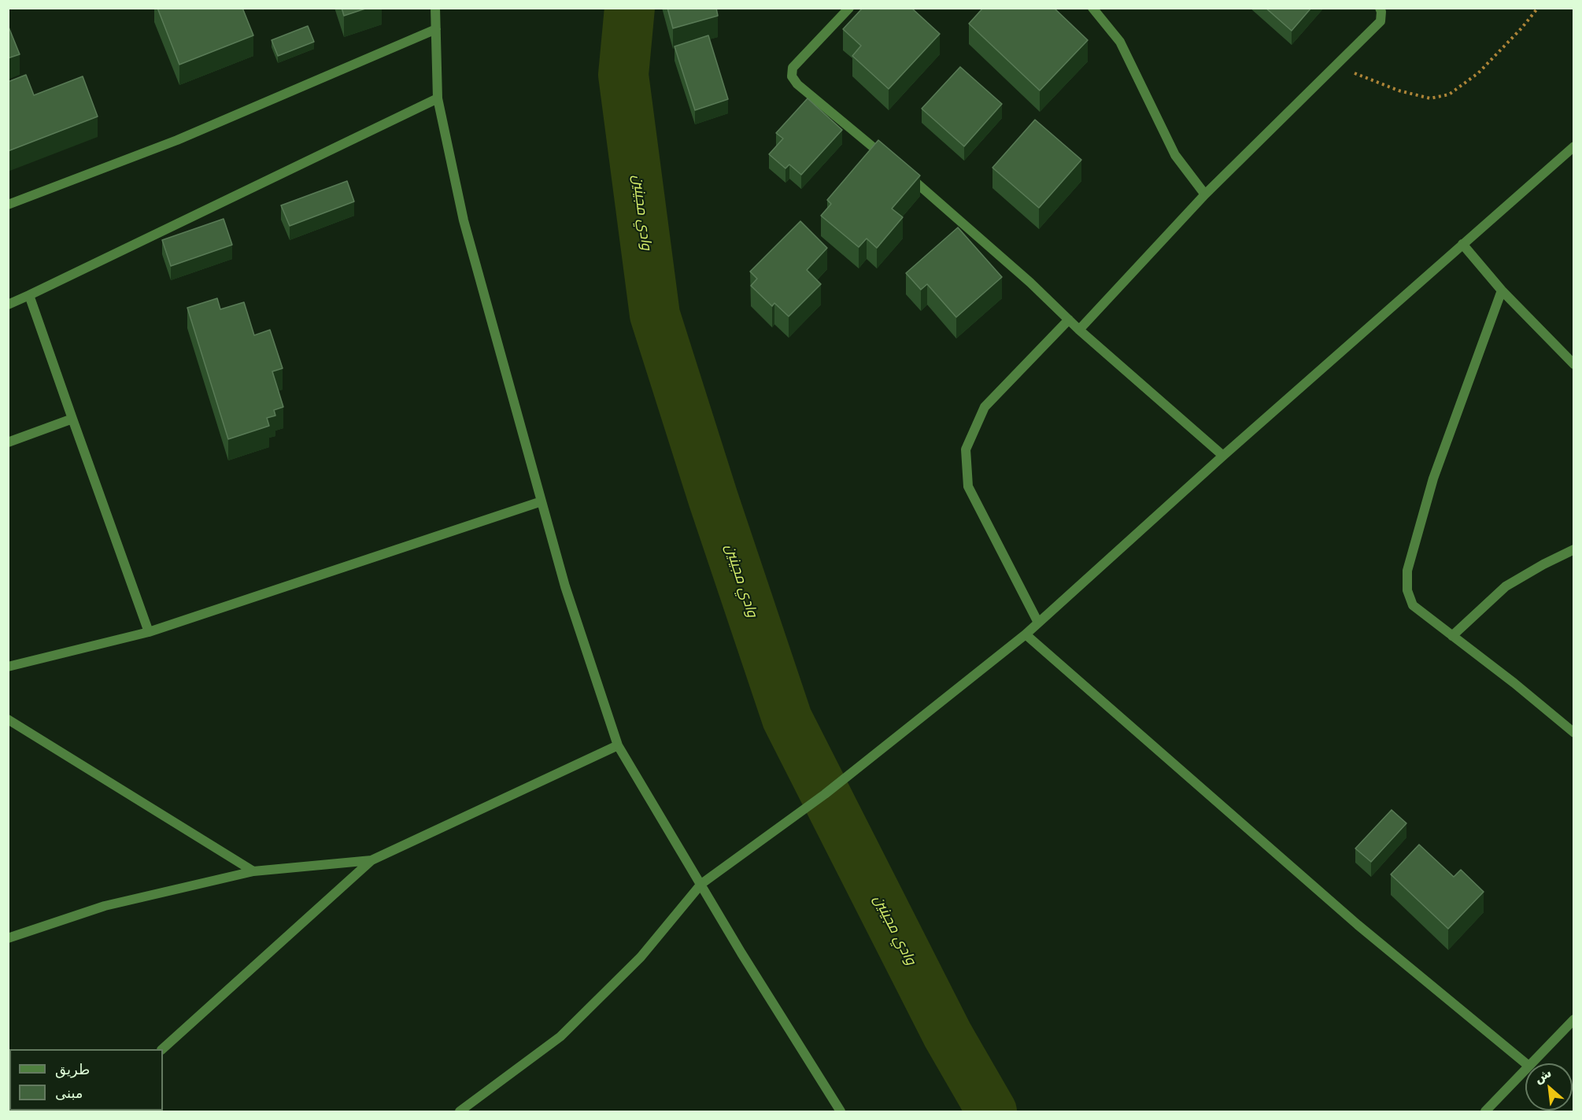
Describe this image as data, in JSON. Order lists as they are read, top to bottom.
{
  "water": ["وادي مجينين"],
  "legend": ["طريق", "مبنى"],
  "north": "top left"
}
